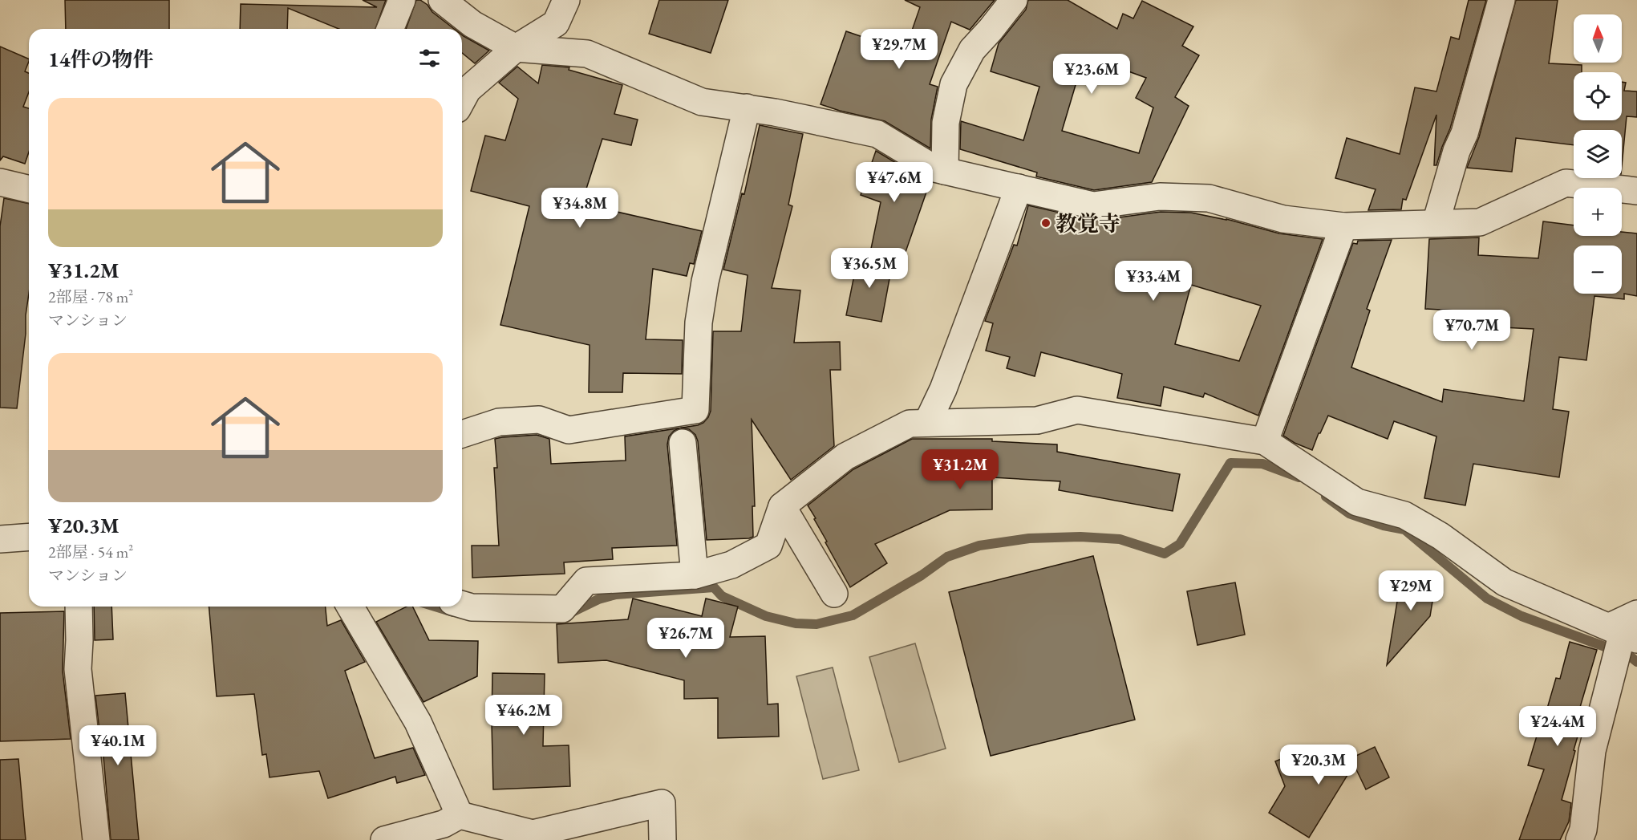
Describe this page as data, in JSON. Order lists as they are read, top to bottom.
{
  "places": ["教覚寺"],
  "north": "top",
  "page": {
    "map_buttons": ["+", "−"],
    "price": [
      "¥29.7M",
      "¥23.6M",
      "¥47.6M",
      "¥34.8M",
      "¥36.5M",
      "¥33.4M",
      "¥70.7M",
      "¥31.2M",
      "¥29M",
      "¥26.7M",
      "¥46.2M",
      "¥24.4M",
      "¥40.1M",
      "¥20.3M"
    ],
    "heading": "14件の物件",
    "list": [
      {
        "name": "¥31.2M",
        "note": "2部屋 · 78 m² · マンション"
      },
      {
        "name": "¥20.3M",
        "note": "2部屋 · 54 m² · マンション"
      }
    ]
  }
}
